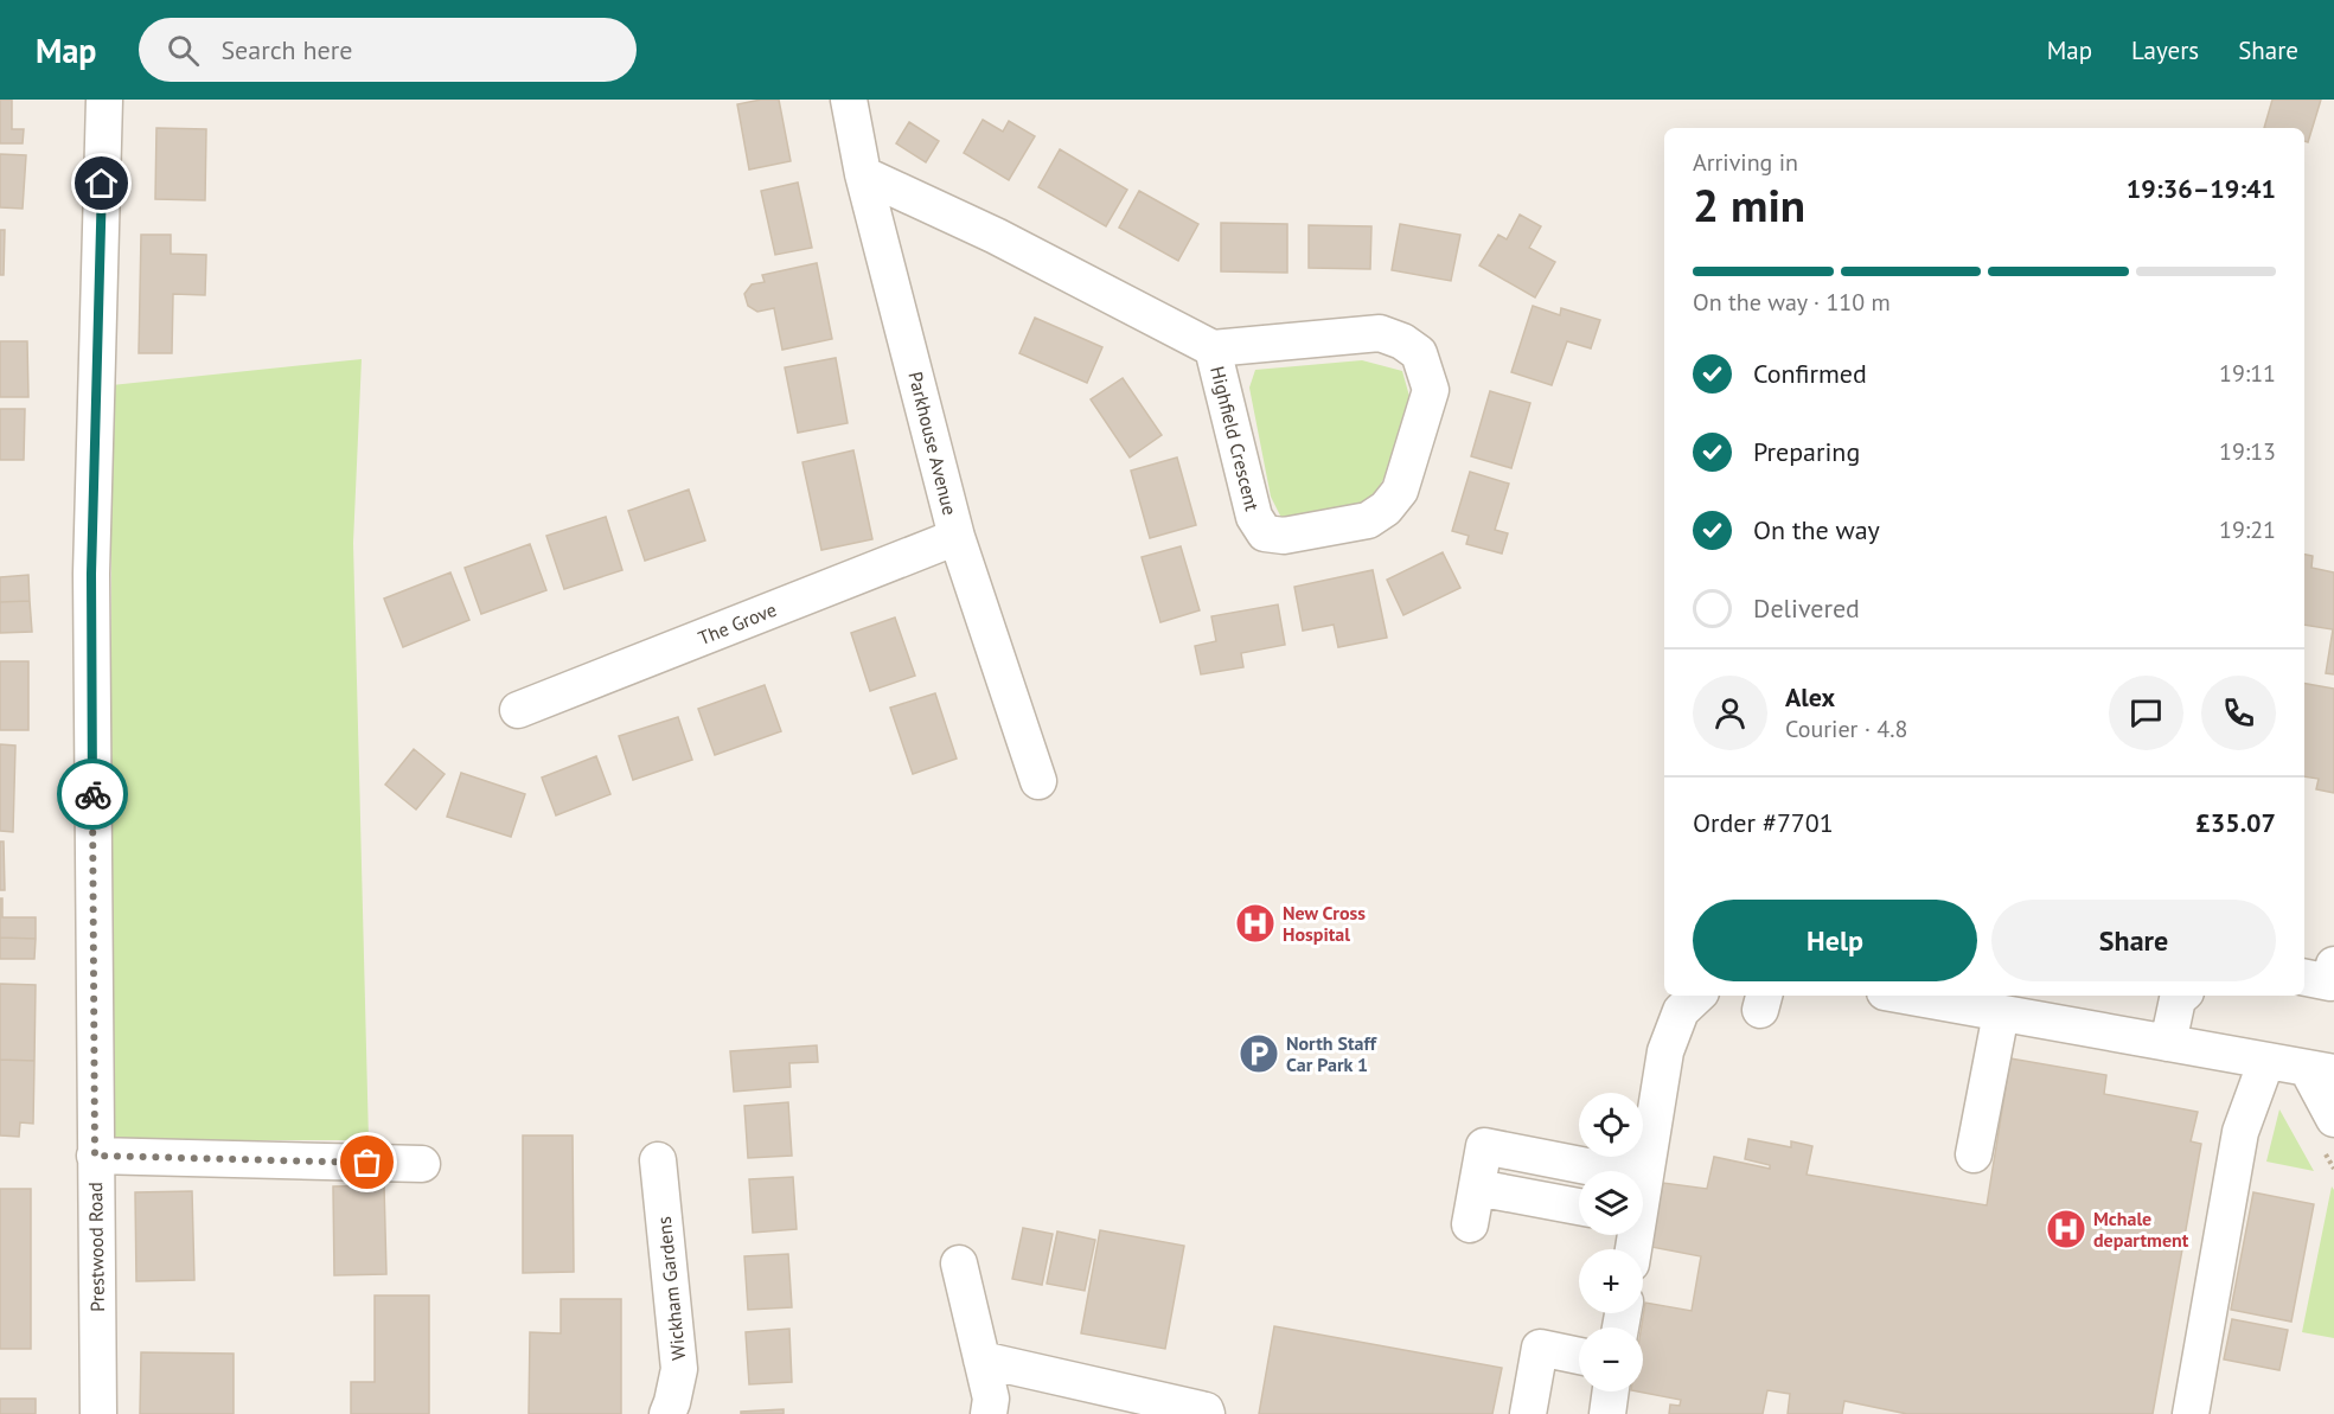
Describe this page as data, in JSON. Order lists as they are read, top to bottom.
{
  "streets": {
    "street": [
      "Highfield Crescent",
      "Parkhouse Avenue",
      "The Grove",
      "Prestwood Road",
      "Wickham Gardens"
    ]
  },
  "crossings": [
    ["Highfield Crescent", "Parkhouse Avenue"],
    ["Parkhouse Avenue", "The Grove"]
  ],
  "places": {
    "hospital": ["New Cross Hospital", "Mchale department"],
    "parking": ["North Staff Car Park 1"]
  },
  "page": {
    "header": "Map",
    "search": "Search here",
    "nav": ["Map", "Layers", "Share"],
    "heading": ["2 min", "Arriving in", "19:36–19:41"],
    "panel": [
      "Alex",
      "Courier · 4.8",
      "Order #7701",
      "£35.07"
    ],
    "bar": "On the way · 110 m",
    "list": [
      ["Confirmed", "19:11"],
      ["Preparing", "19:13"],
      ["On the way", "19:21"],
      "Delivered"
    ],
    "buttons": ["Help", "Share"],
    "map_buttons": ["+", "−"]
  }
}
